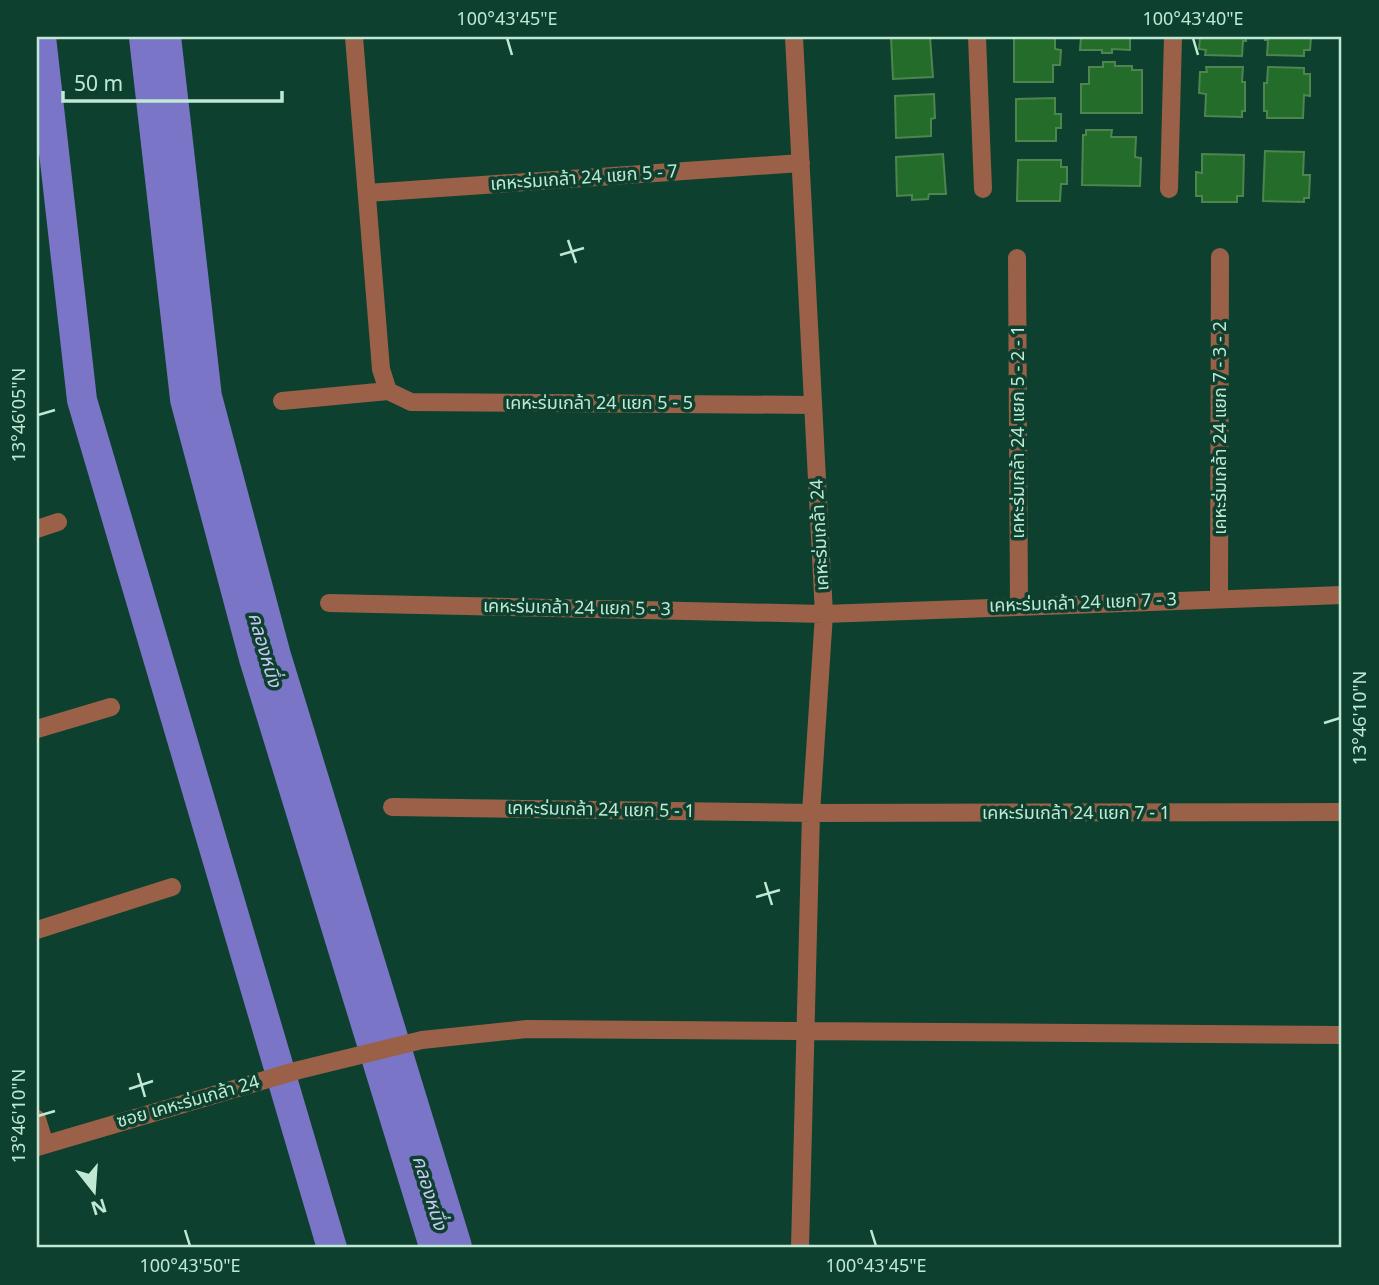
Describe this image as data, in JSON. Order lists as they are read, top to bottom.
{
  "streets": {
    "street": [
      "เคหะร่มเกล้า 24 แยก 5 - 7",
      "เคหะร่มเกล้า 24 แยก 5 - 5",
      "เคหะร่มเกล้า 24 แยก 7 - 3 - 2",
      "เคหะร่มเกล้า 24 แยก 5 - 2 - 1",
      "เคหะร่มเกล้า 24",
      "เคหะร่มเกล้า 24 แยก 7 - 3",
      "เคหะร่มเกล้า 24 แยก 5 - 3",
      "เคหะร่มเกล้า 24 แยก 5 - 1",
      "เคหะร่มเกล้า 24 แยก 7 - 1",
      "ซอย เคหะร่มเกล้า 24"
    ]
  },
  "crossings": [
    ["เคหะร่มเกล้า 24 แยก 5 - 7", "เคหะร่มเกล้า 24"],
    ["เคหะร่มเกล้า 24 แยก 5 - 5", "เคหะร่มเกล้า 24"],
    ["เคหะร่มเกล้า 24 แยก 7 - 3 - 2", "เคหะร่มเกล้า 24 แยก 7 - 3"],
    ["เคหะร่มเกล้า 24 แยก 5 - 2 - 1", "เคหะร่มเกล้า 24 แยก 7 - 3"],
    ["เคหะร่มเกล้า 24", "เคหะร่มเกล้า 24 แยก 7 - 3"],
    ["เคหะร่มเกล้า 24", "เคหะร่มเกล้า 24 แยก 5 - 3"],
    ["เคหะร่มเกล้า 24", "เคหะร่มเกล้า 24 แยก 5 - 1"],
    ["เคหะร่มเกล้า 24", "เคหะร่มเกล้า 24 แยก 7 - 1"],
    ["เคหะร่มเกล้า 24", "ซอย เคหะร่มเกล้า 24"],
    ["เคหะร่มเกล้า 24 แยก 7 - 3", "เคหะร่มเกล้า 24 แยก 5 - 3"],
    ["เคหะร่มเกล้า 24 แยก 5 - 1", "เคหะร่มเกล้า 24 แยก 7 - 1"]
  ],
  "water": ["คลองหนึ่ง"],
  "scale_bar": "50 m",
  "north": "bottom",
  "coordinates": [
    "100°43'45\"E",
    "100°43'40\"E",
    "13°46'05\"N",
    "13°46'10\"N",
    "100°43'50\"E"
  ]
}
